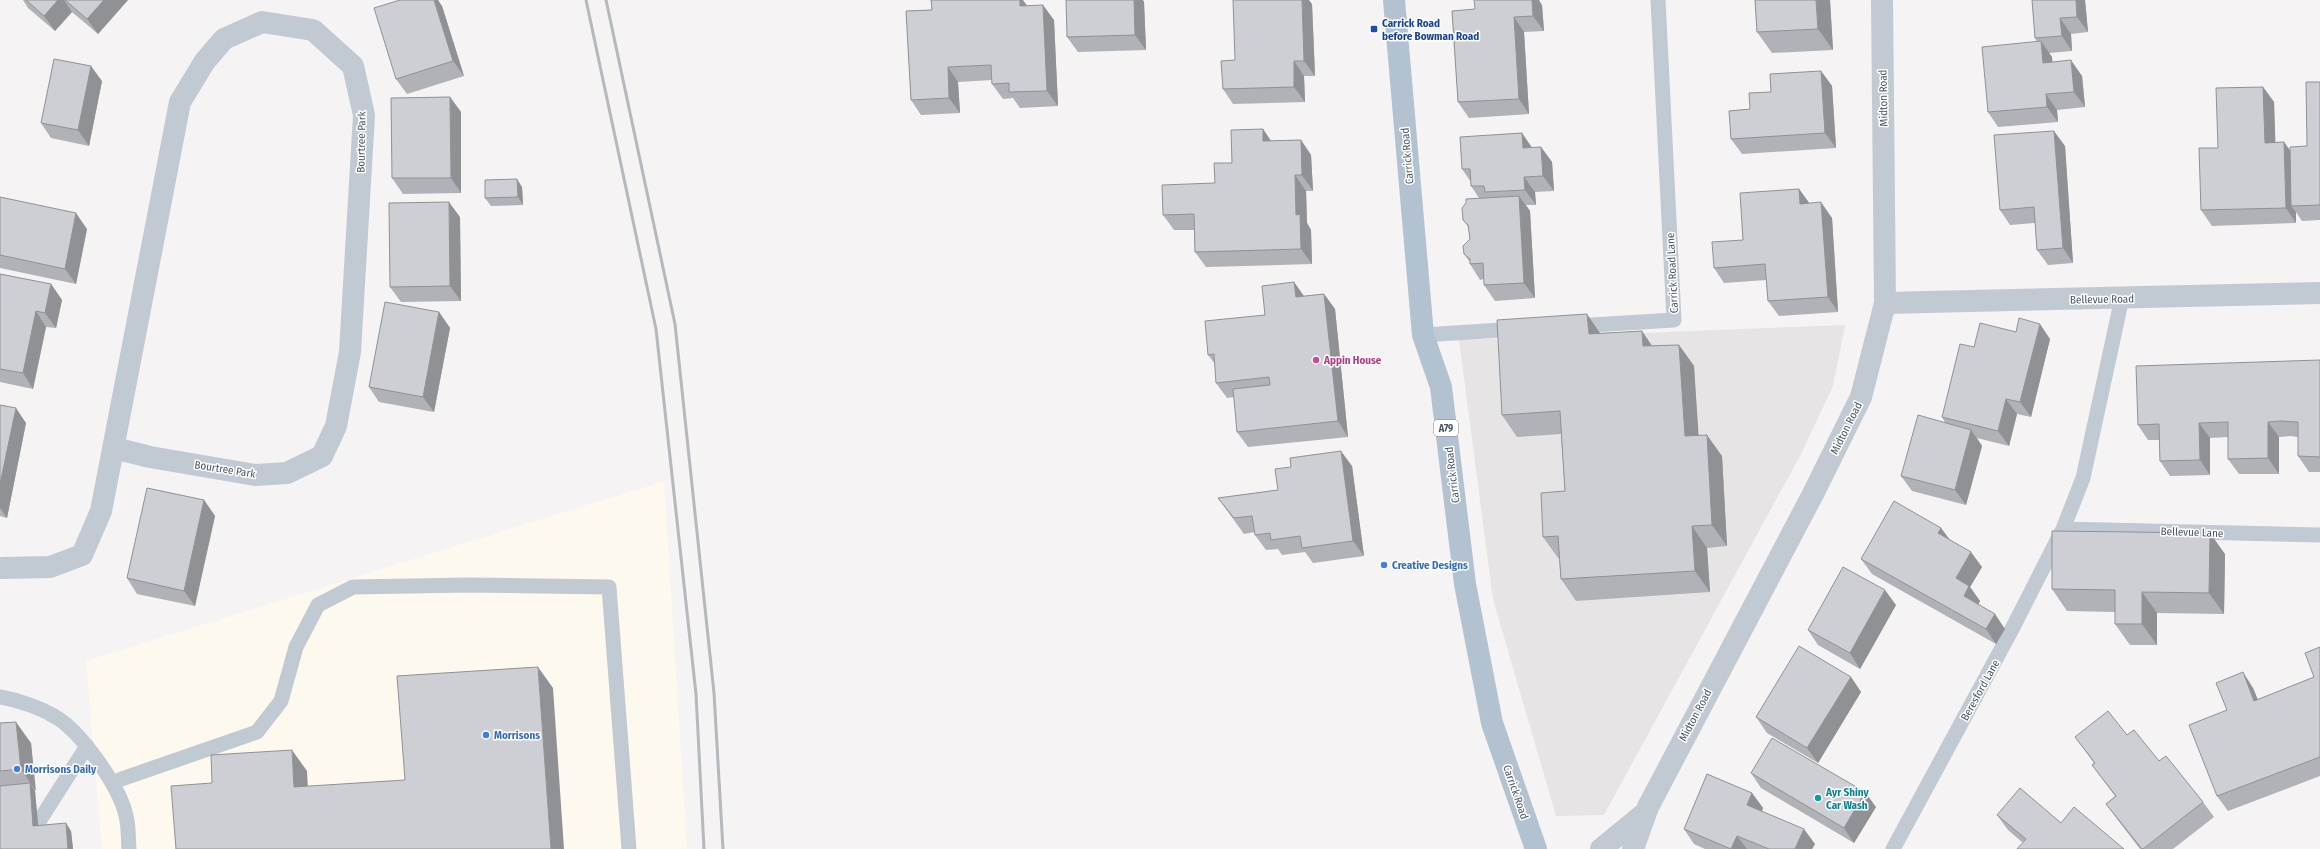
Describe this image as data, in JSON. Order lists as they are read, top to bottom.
{
  "streets": {
    "main road": ["Carrick Road", "A79"],
    "street": ["Midton Road", "Bourtree Park", "Bellevue Road"],
    "lane": ["Carrick Road Lane", "Bellevue Lane", "Beresford Lane"]
  },
  "crossings": [
    ["Midton Road", "Bellevue Road"],
    ["Bellevue Road", "Beresford Lane"],
    ["Bellevue Lane", "Beresford Lane"]
  ],
  "places": {
    "transit": ["Carrick Road before Bowman Road"],
    "other": [
      "Appin House",
      "Creative Designs",
      "Morrisons",
      "Morrisons Daily",
      "Ayr Shiny Car Wash"
    ]
  }
}
